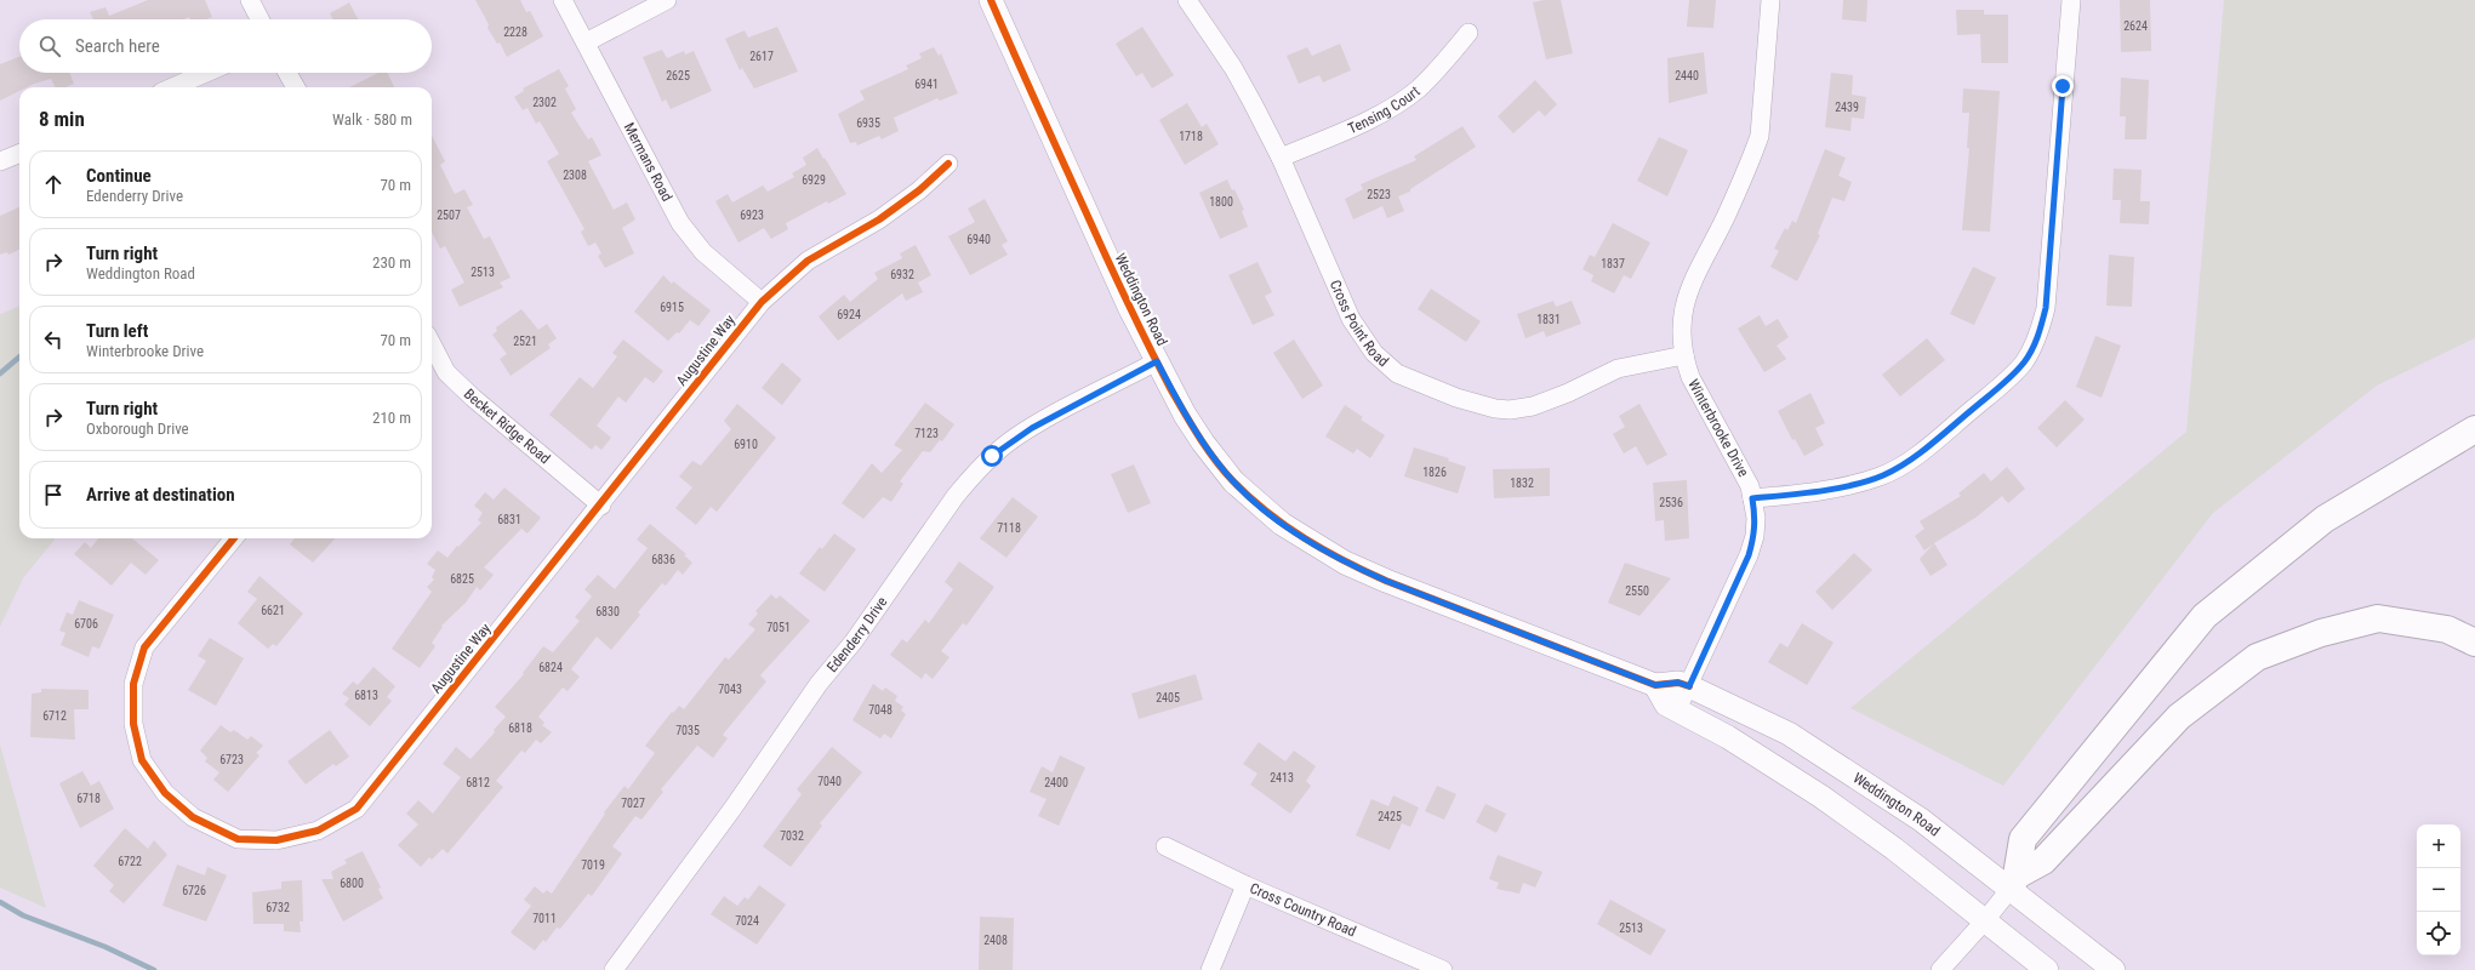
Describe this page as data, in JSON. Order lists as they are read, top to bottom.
{
  "streets": {
    "main road": ["Weddington Road"],
    "street": [
      "Tensing Court",
      "Mermans Road",
      "Cross Point Road",
      "Augustine Way",
      "Becket Ridge Road",
      "Winterbrooke Drive",
      "Edenderry Drive",
      "Cross Country Road"
    ]
  },
  "crossings": [
    ["Tensing Court", "Cross Point Road"],
    ["Mermans Road", "Augustine Way"],
    ["Weddington Road", "Winterbrooke Drive"],
    ["Weddington Road", "Edenderry Drive"],
    ["Cross Point Road", "Winterbrooke Drive"],
    ["Augustine Way", "Becket Ridge Road"]
  ],
  "house_numbers": [
    "2624",
    "2228",
    "2617",
    "2625",
    "2440",
    "6941",
    "2302",
    "2439",
    "6935",
    "1718",
    "2308",
    "6929",
    "2523",
    "1800",
    "2507",
    "6923",
    "6940",
    "1837",
    "2513",
    "6932",
    "6915",
    "6924",
    "1831",
    "2521",
    "7123",
    "6910",
    "1826",
    "1832",
    "2536",
    "6831",
    "7118",
    "6836",
    "6825",
    "2550",
    "6621",
    "6830",
    "6706",
    "7051",
    "6824",
    "7043",
    "6813",
    "2405",
    "7048",
    "6712",
    "6818",
    "7035",
    "6723",
    "2413",
    "7040",
    "6812",
    "2400",
    "6718",
    "7027",
    "2425",
    "7032",
    "6722",
    "7019",
    "6800",
    "6726",
    "6732",
    "7011",
    "7024",
    "2513",
    "2408"
  ],
  "page": {
    "search": "Search here",
    "heading": ["8 min", "Walk · 580 m"],
    "list": [
      ["Continue", "Edenderry Drive", "70 m"],
      ["Turn right", "Weddington Road", "230 m"],
      ["Turn left", "Winterbrooke Drive", "70 m"],
      ["Turn right", "Oxborough Drive", "210 m"],
      "Arrive at destination"
    ],
    "map_buttons": ["+", "−"]
  }
}
